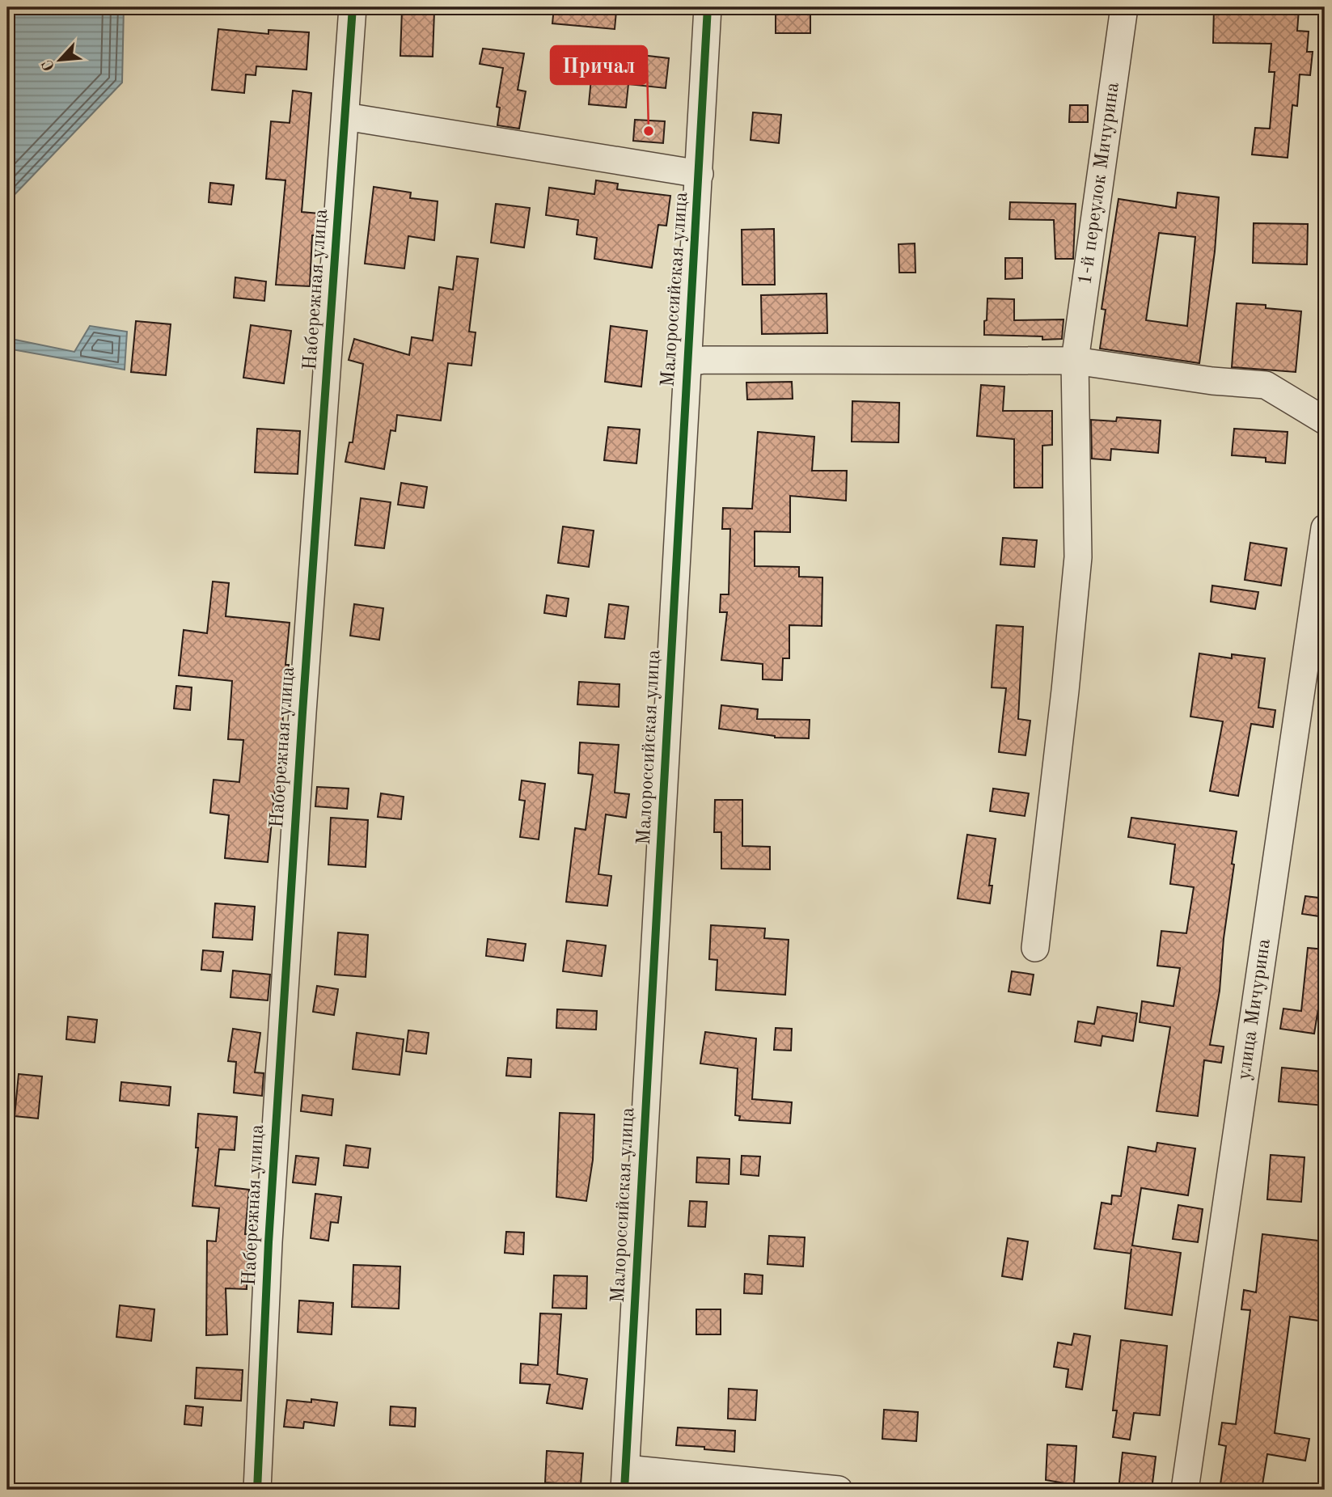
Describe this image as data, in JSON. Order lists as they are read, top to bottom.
{
  "streets": {
    "street": [
      "1-й переулок Мичурина",
      "Набережная улица",
      "Малороссийская улица",
      "улица Мичурина"
    ]
  },
  "places": ["Причал"],
  "north": "bottom left"
}
